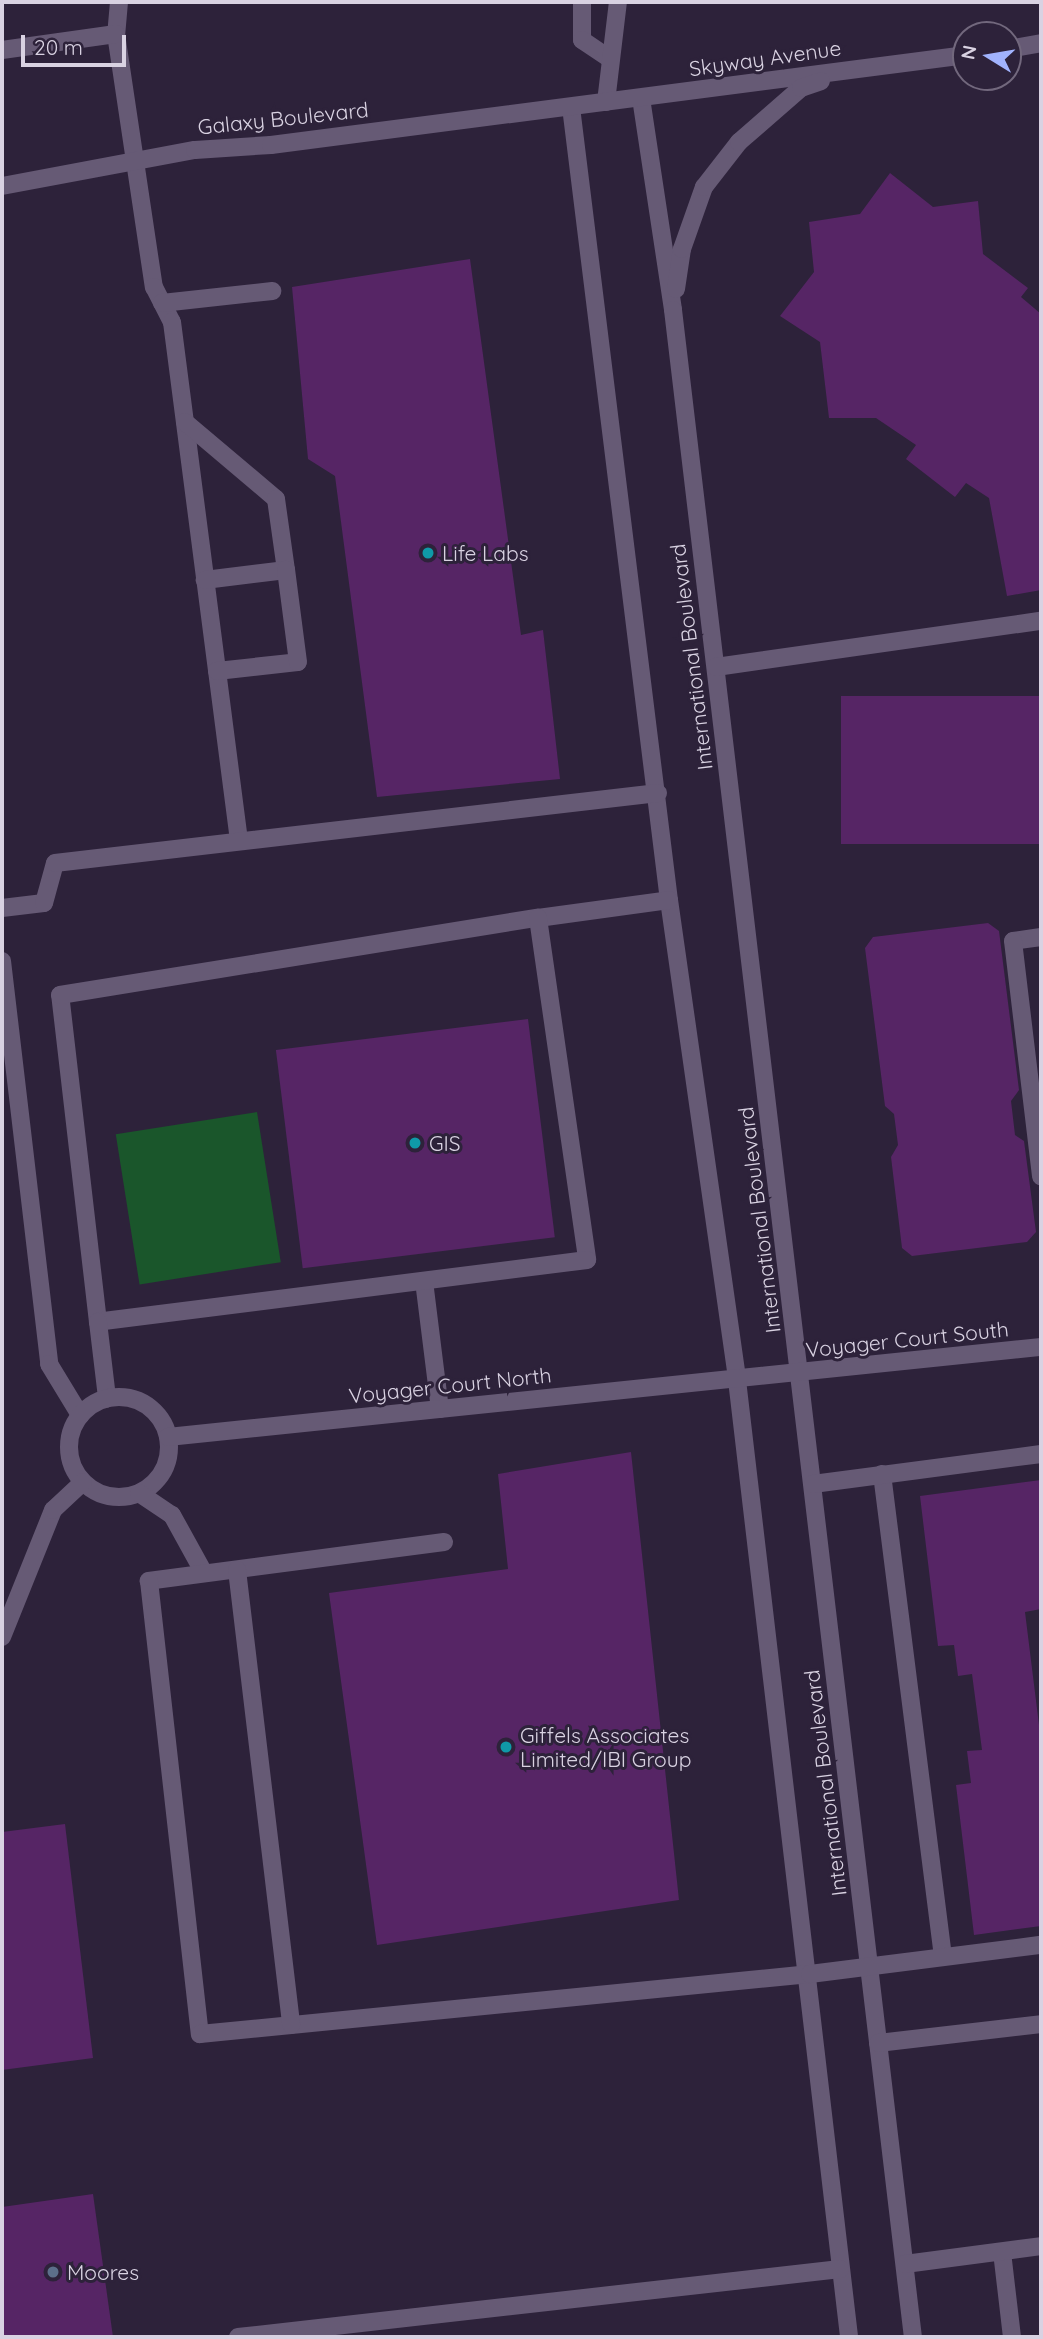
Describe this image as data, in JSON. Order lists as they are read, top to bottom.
{
  "streets": {
    "street": [
      "Skyway Avenue",
      "Galaxy Boulevard",
      "International Boulevard",
      "Voyager Court South",
      "Voyager Court North"
    ]
  },
  "crossings": [
    ["Skyway Avenue", "Galaxy Boulevard"],
    ["Skyway Avenue", "International Boulevard"],
    ["Galaxy Boulevard", "International Boulevard"],
    ["International Boulevard", "Voyager Court South"],
    ["International Boulevard", "Voyager Court North"],
    ["Voyager Court South", "Voyager Court North"]
  ],
  "places": [
    "Life Labs",
    "GIS",
    "Giffels Associates Limited/IBI Group",
    "Moores"
  ],
  "scale_bar": "20 m",
  "north": "left"
}
